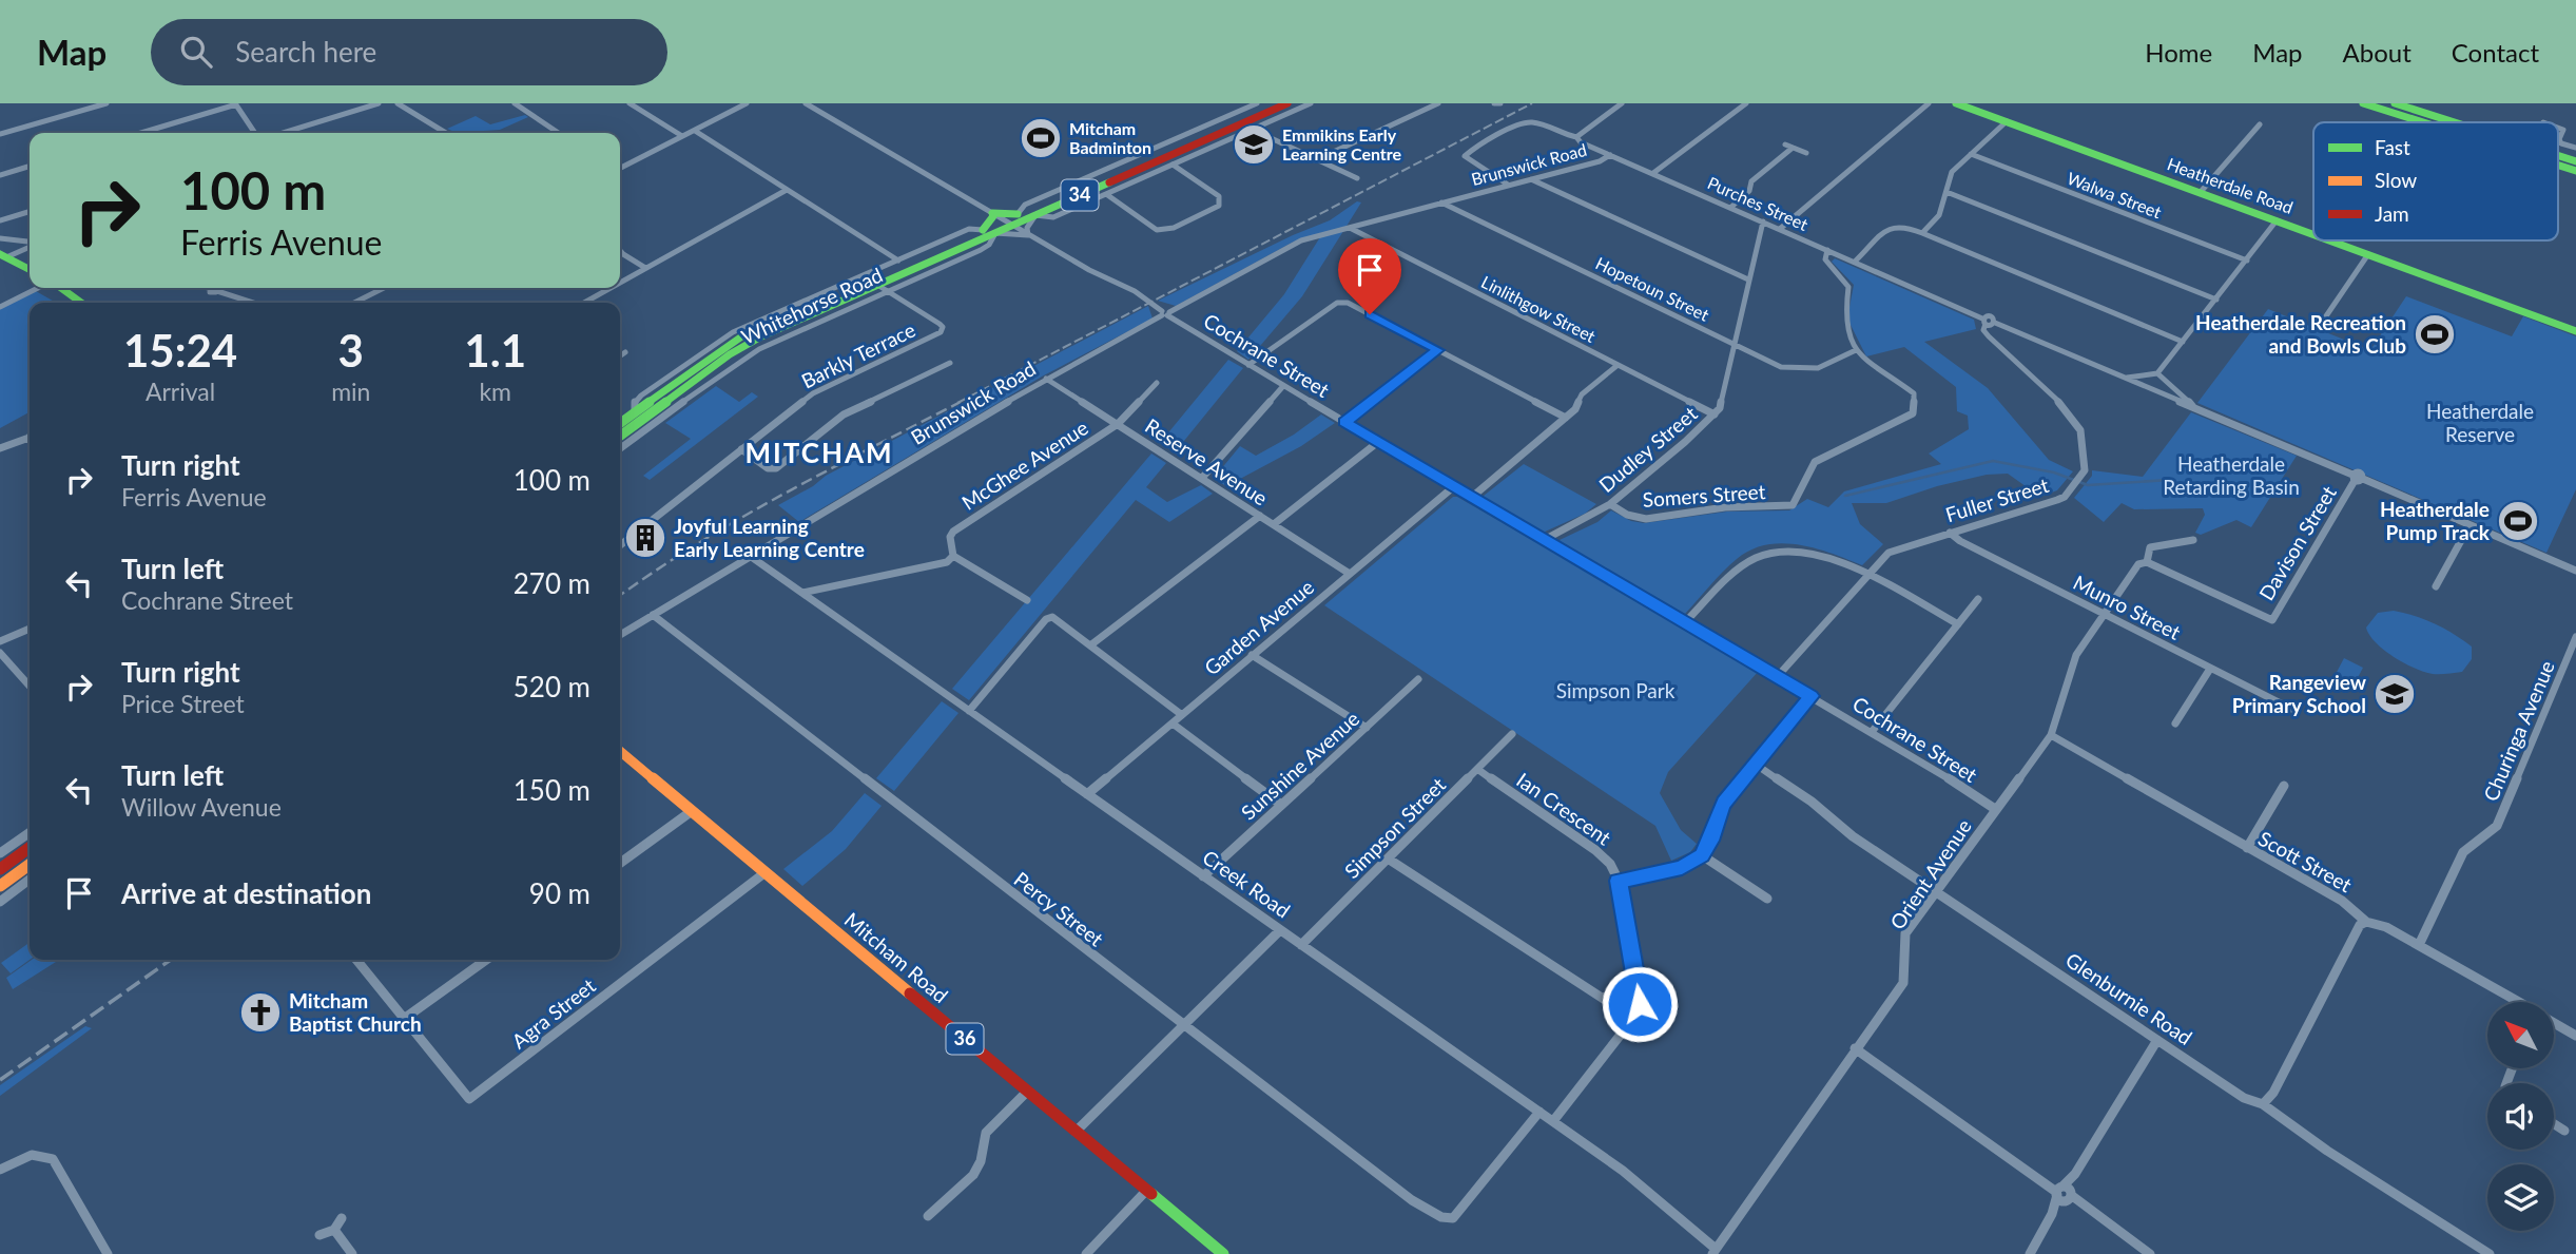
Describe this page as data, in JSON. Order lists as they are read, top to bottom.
{
  "streets": {
    "main road": [
      "Heatherdale Road",
      "34",
      "Whitehorse Road",
      "Mitcham Road",
      "36"
    ],
    "street": [
      "Brunswick Road",
      "Walwa Street",
      "Purches Street",
      "Hopetoun Street",
      "Linlithgow Street",
      "Barkly Terrace",
      "Cochrane Street",
      "Dudley Street",
      "Reserve Avenue",
      "McGhee Avenue",
      "Somers Street",
      "Fuller Street",
      "Davison Street",
      "Munro Street",
      "Garden Avenue",
      "Churinga Avenue",
      "Sunshine Avenue",
      "Ian Crescent",
      "Simpson Street",
      "Scott Street",
      "Orient Avenue",
      "Creek Road",
      "Percy Street",
      "Glenburnie Road",
      "Agra Street"
    ]
  },
  "crossings": [
    ["Brunswick Road", "Purches Street"],
    ["Brunswick Road", "Hopetoun Street"],
    ["Brunswick Road", "Linlithgow Street"],
    ["Brunswick Road", "Cochrane Street"],
    ["Brunswick Road", "Reserve Avenue"],
    ["Brunswick Road", "Creek Road"],
    ["Brunswick Road", "Percy Street"],
    ["Purches Street", "Dudley Street"],
    ["Purches Street", "Fuller Street"],
    ["Hopetoun Street", "Dudley Street"],
    ["Hopetoun Street", "Somers Street"],
    ["Whitehorse Road", "Barkly Terrace"],
    ["Whitehorse Road", "Cochrane Street"],
    ["Linlithgow Street", "Dudley Street"],
    ["Cochrane Street", "Dudley Street"],
    ["Cochrane Street", "Fuller Street"],
    ["Cochrane Street", "Garden Avenue"],
    ["Cochrane Street", "Orient Avenue"],
    ["Dudley Street", "Somers Street"],
    ["Reserve Avenue", "McGhee Avenue"],
    ["Reserve Avenue", "Garden Avenue"],
    ["Fuller Street", "Munro Street"],
    ["Davison Street", "Orient Avenue"],
    ["Munro Street", "Orient Avenue"],
    ["Garden Avenue", "Creek Road"],
    ["Churinga Avenue", "Scott Street"],
    ["Sunshine Avenue", "Creek Road"],
    ["Ian Crescent", "Simpson Street"],
    ["Ian Crescent", "Creek Road"],
    ["Simpson Street", "Creek Road"],
    ["Scott Street", "Orient Avenue"],
    ["Orient Avenue", "Creek Road"],
    ["Orient Avenue", "Glenburnie Road"],
    ["Creek Road", "Percy Street"],
    ["Mitcham Road", "Agra Street"]
  ],
  "districts": ["MITCHAM"],
  "parks": ["Heatherdale Reserve", "Heatherdale Retarding Basin", "Simpson Park"],
  "places": {
    "sports": ["Mitcham Badminton", "Heatherdale Recreation and Bowls Club", "Heatherdale Pump Track"],
    "school or university": ["Emmikins Early Learning Centre", "Rangeview Primary School"],
    "building": ["Joyful Learning Early Learning Centre"],
    "church": ["Mitcham Baptist Church"]
  },
  "legend": ["Fast", "Slow", "Jam"],
  "north": "top left",
  "page": {
    "header": "Map",
    "search": "Search here",
    "nav": [
      "Home",
      "Map",
      "About",
      "Contact"
    ],
    "turn": ["100 m", "Ferris Avenue"],
    "eta": [
      "15:24",
      "Arrival",
      "3",
      "min",
      "1.1",
      "km"
    ],
    "list": [
      {
        "name": "Turn right",
        "note": "Ferris Avenue",
        "value": "100 m"
      },
      {
        "name": "Turn left",
        "note": "Cochrane Street",
        "value": "270 m"
      },
      {
        "name": "Turn right",
        "note": "Price Street",
        "value": "520 m"
      },
      {
        "name": "Turn left",
        "note": "Willow Avenue",
        "value": "150 m"
      },
      {
        "name": "Arrive at destination",
        "value": "90 m"
      }
    ]
  }
}
